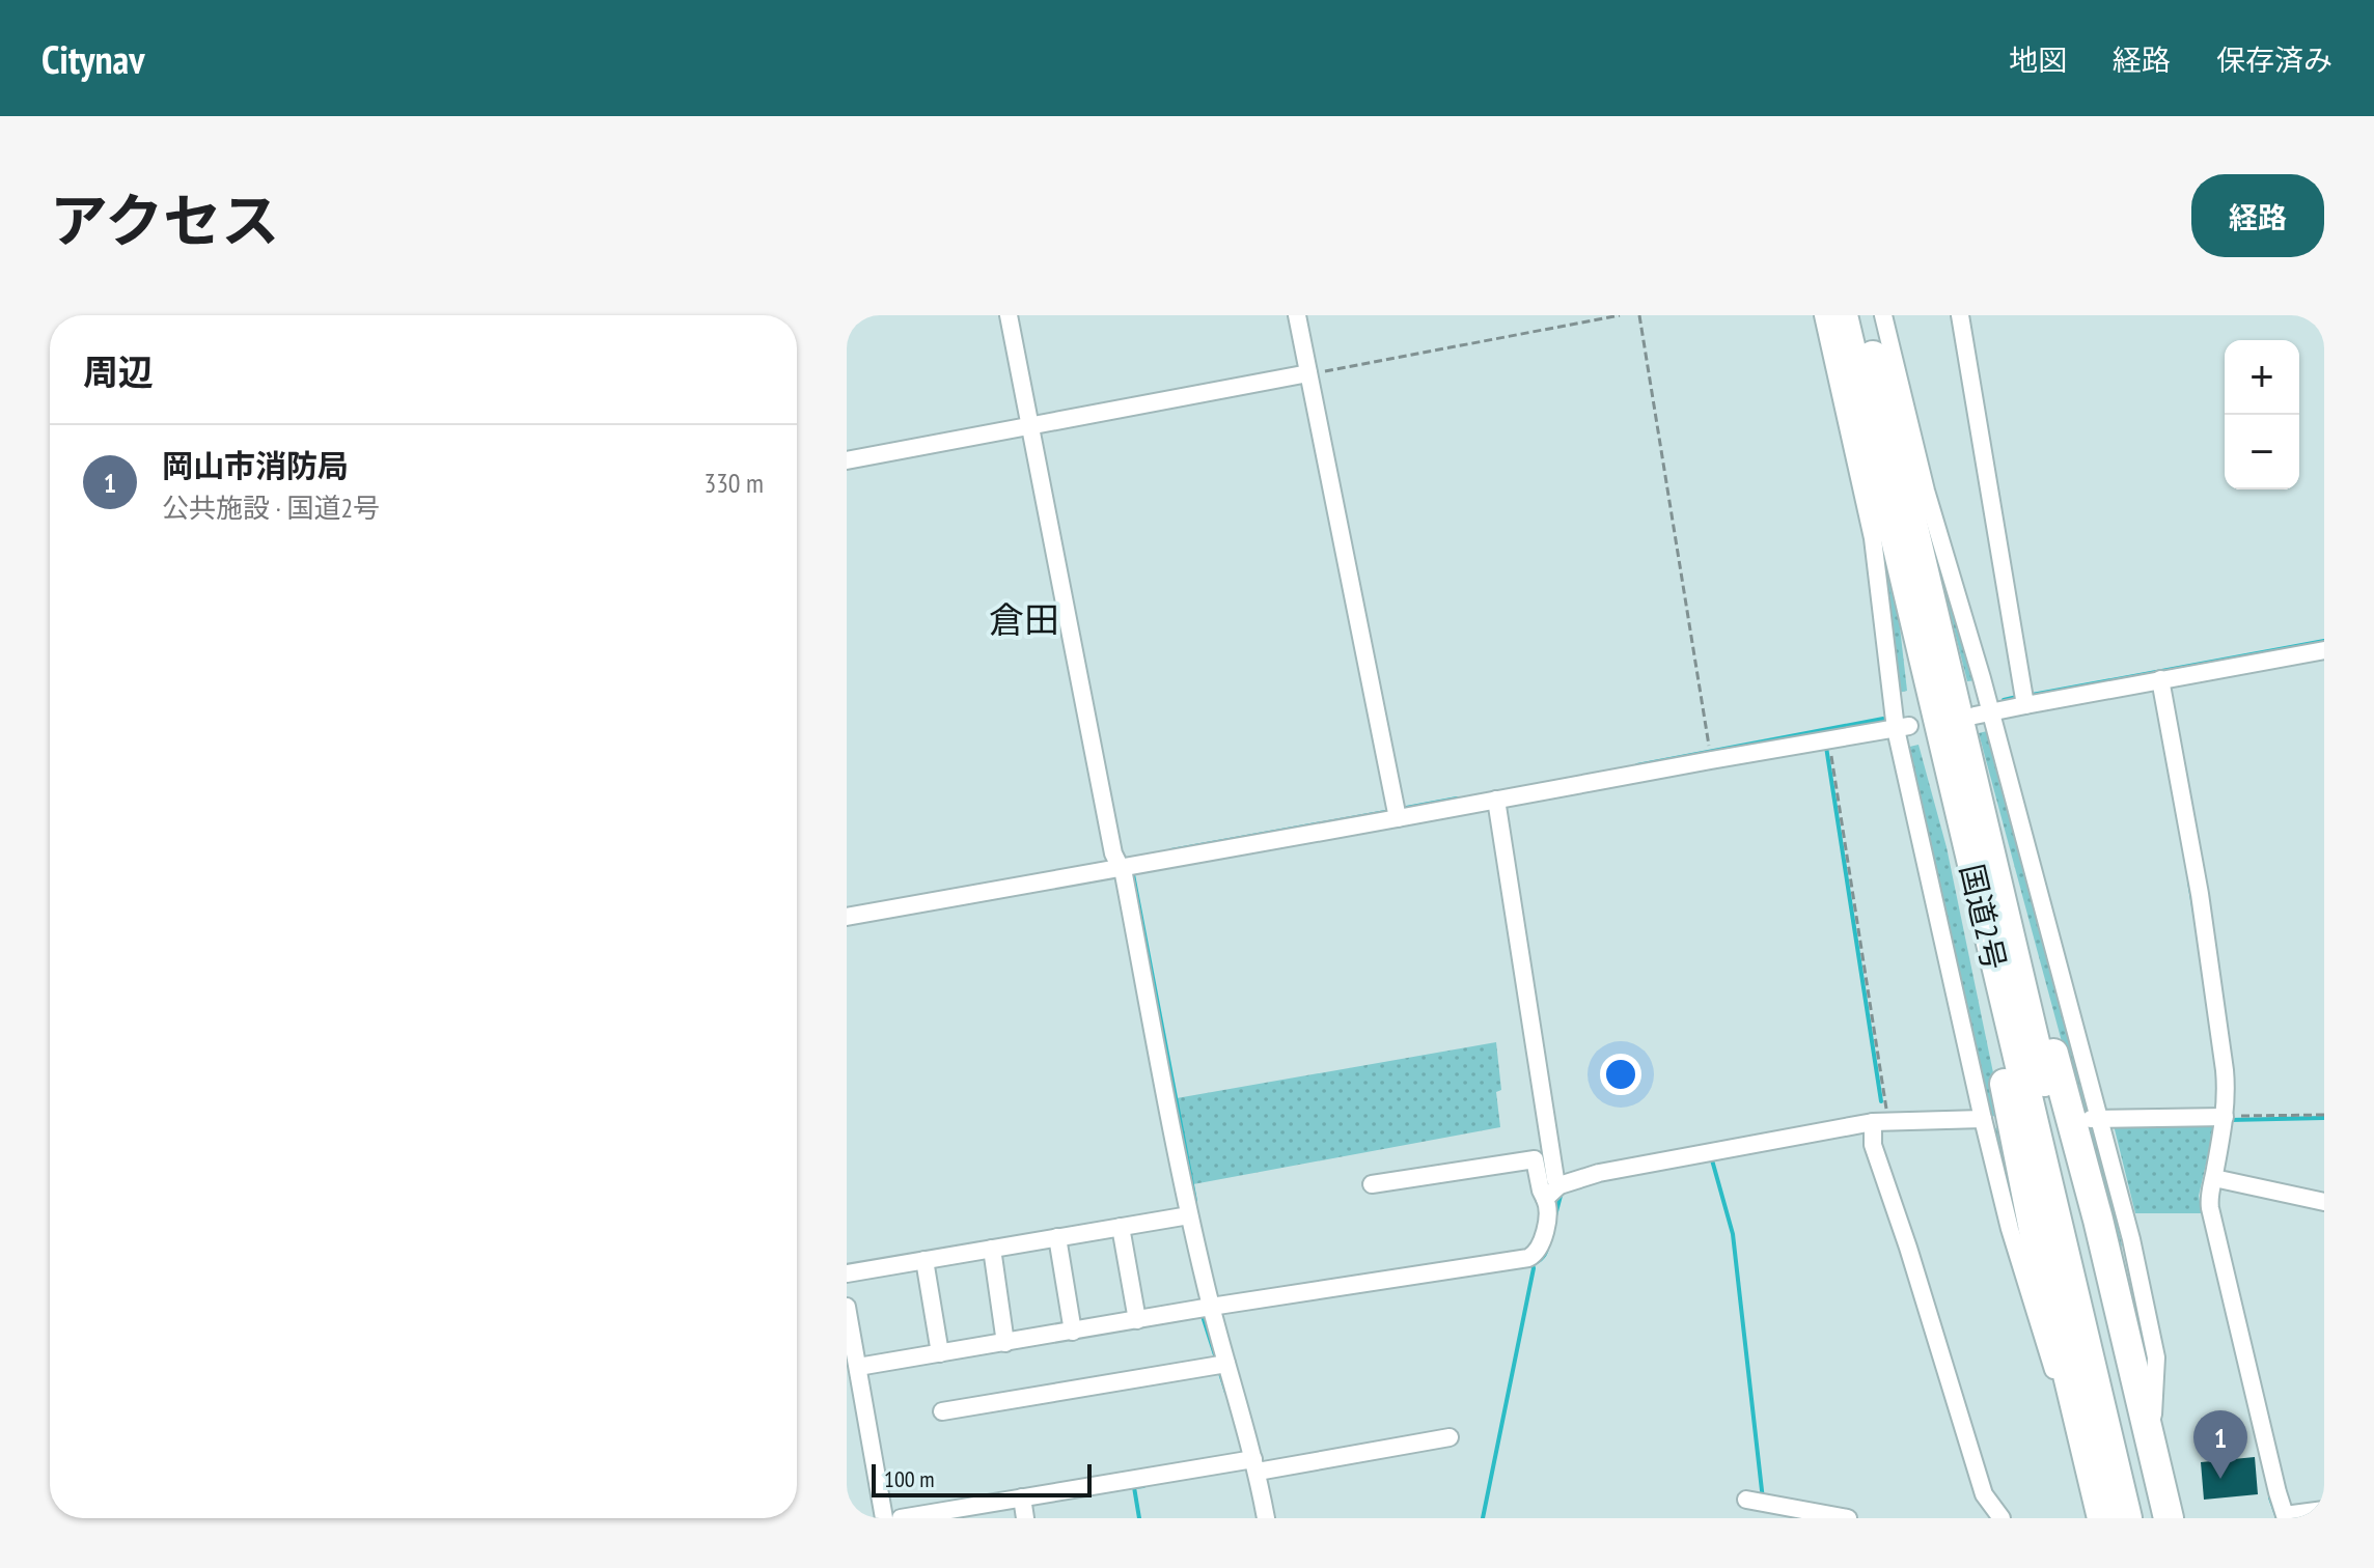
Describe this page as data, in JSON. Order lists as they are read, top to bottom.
{
  "streets": {
    "highway": ["国道2号"]
  },
  "districts": ["倉田"],
  "scale_bar": "100 m",
  "page": {
    "header": "Citynav",
    "nav": ["地図", "経路", "保存済み"],
    "title": "アクセス",
    "buttons": "経路",
    "heading": "周辺",
    "map_buttons": ["+", "−"],
    "list": [
      {
        "mark": "1",
        "name": "岡山市消防局",
        "note": "公共施設 · 国道2号",
        "value": "330 m"
      }
    ],
    "pins": "1",
    "scale": "100 m"
  }
}
